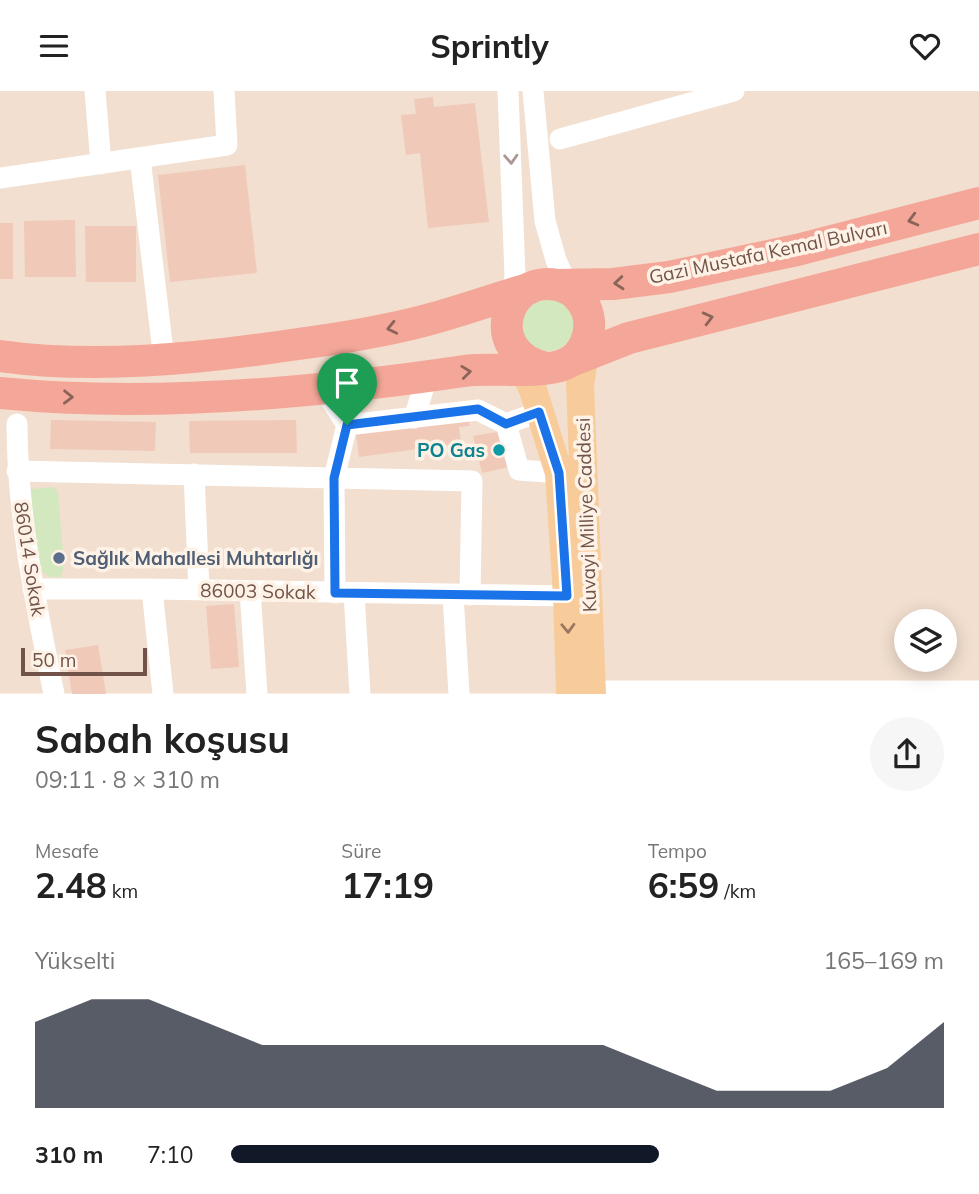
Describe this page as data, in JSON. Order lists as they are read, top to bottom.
{
  "streets": {
    "highway": ["Gazi Mustafa Kemal Bulvarı"],
    "main road": ["Kuvayi Milliye Caddesi"],
    "street": ["86014 Sokak", "86003 Sokak"]
  },
  "crossings": [
    ["Kuvayi Milliye Caddesi", "86003 Sokak"],
    ["86014 Sokak", "86003 Sokak"]
  ],
  "places": ["PO Gas", "Sağlık Mahallesi Muhtarlığı"],
  "scale_bar": "50 m",
  "page": {
    "header": "Sprintly",
    "scale": "50 m",
    "heading": ["Sabah koşusu", "09:11 · 8 × 310 m"],
    "stats": [
      ["Mesafe", "2.48 km"],
      ["Süre", "17:19"],
      ["Tempo", "6:59 /km"]
    ],
    "chart": ["Yükselti", "165–169 m"],
    "list": [
      {
        "name": "310 m",
        "note": "7:10"
      }
    ]
  }
}
